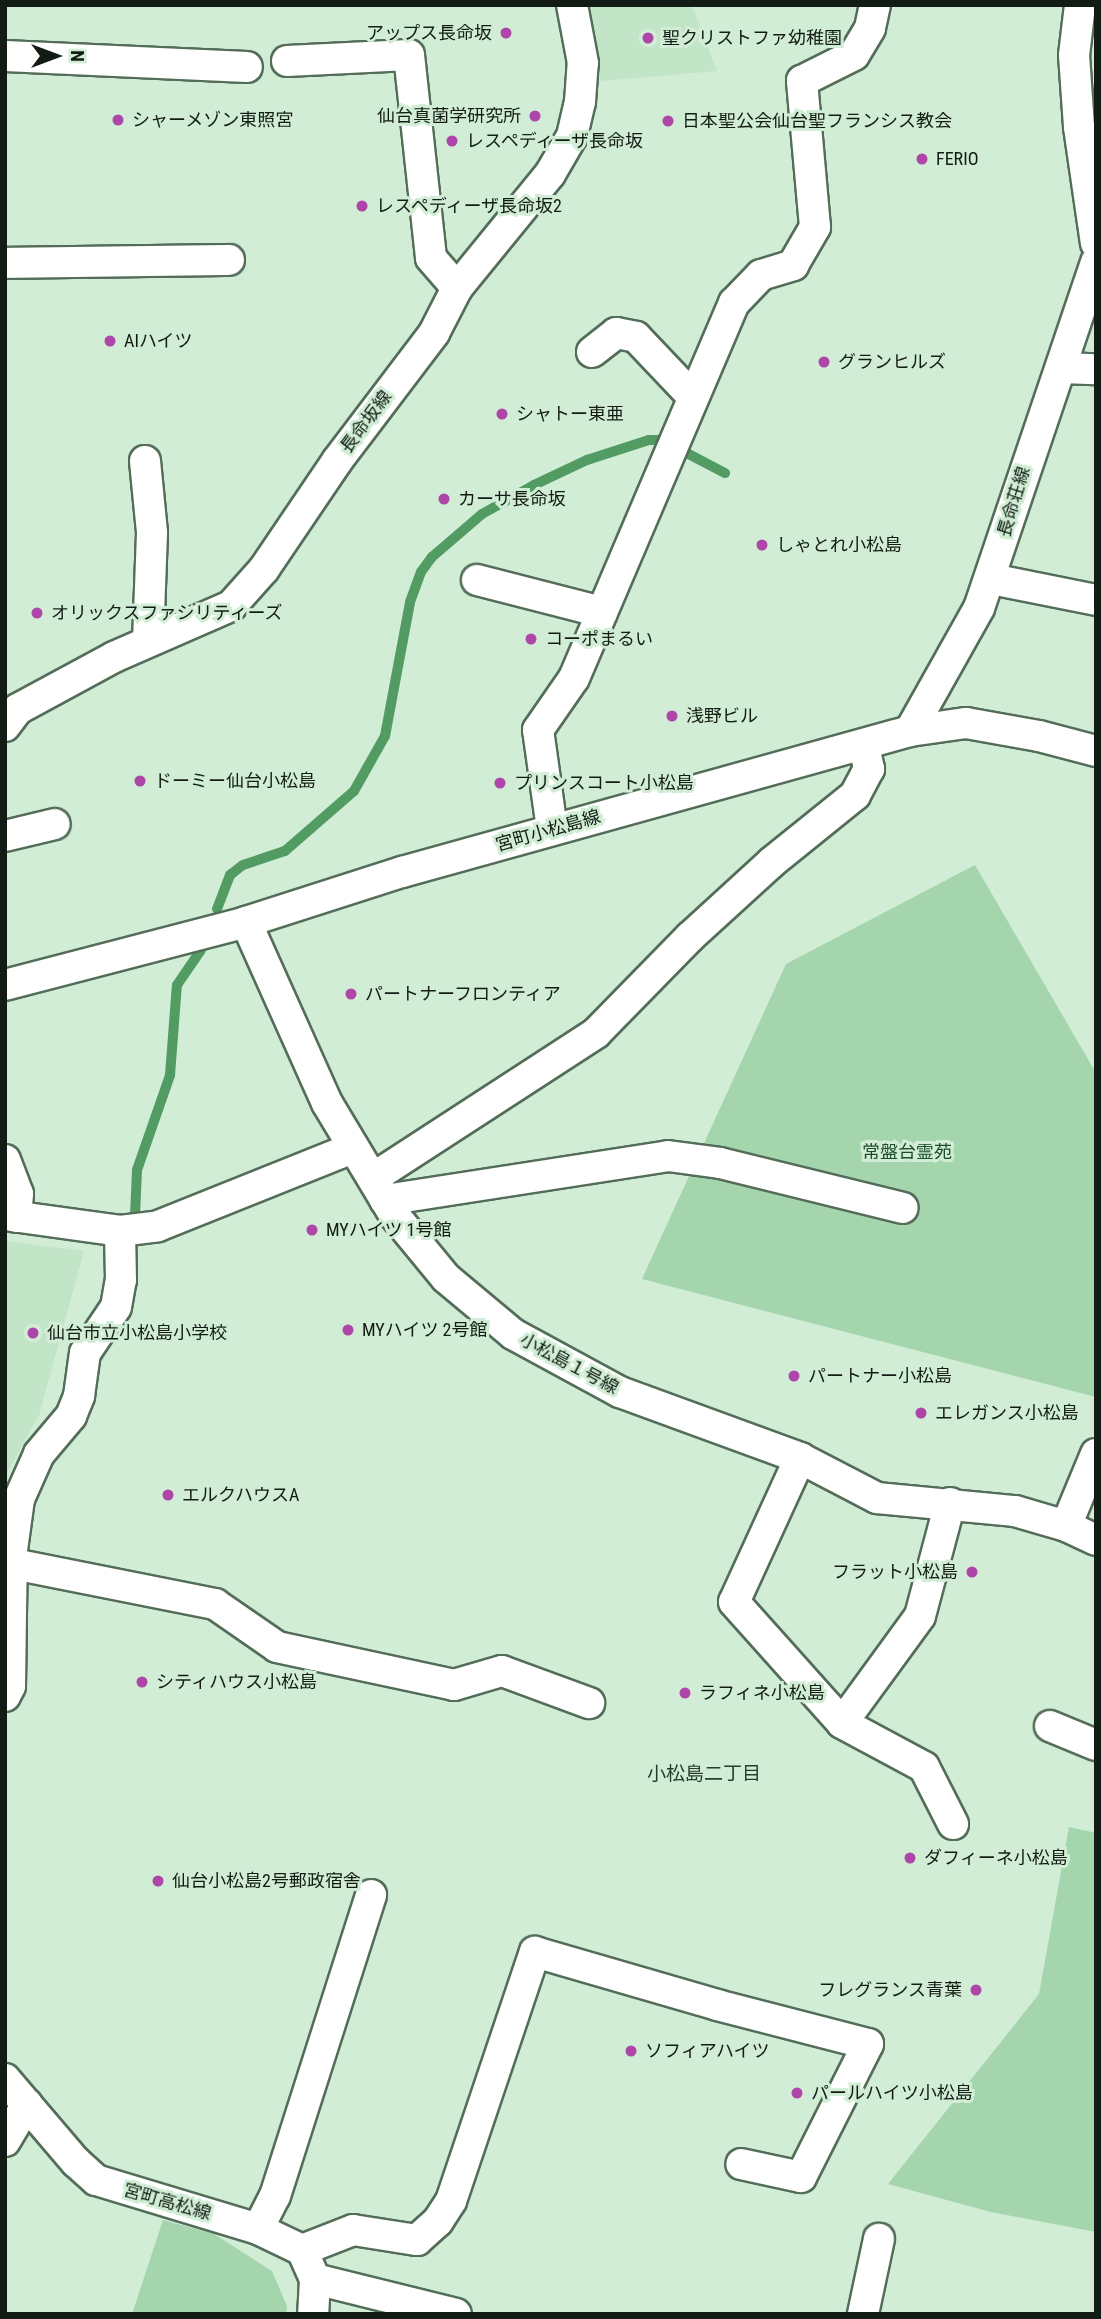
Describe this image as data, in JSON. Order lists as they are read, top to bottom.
{
  "streets": {
    "street": [
      "長命坂線",
      "長命荘線",
      "宮町小松島線",
      "小松島１号線",
      "宮町高松線"
    ]
  },
  "crossings": [
    ["長命荘線", "宮町小松島線"],
    ["宮町小松島線", "小松島１号線"]
  ],
  "districts": ["小松島二丁目"],
  "parks": ["常盤台霊苑"],
  "places": [
    "アップス長命坂",
    "聖クリストファ幼稚園",
    "仙台真菌学研究所",
    "シャーメゾン東照宮",
    "日本聖公会仙台聖フランシス教会",
    "レスペディーザ長命坂",
    "FERIO",
    "レスペディーザ長命坂2",
    "AIハイツ",
    "グランヒルズ",
    "シャトー東亜",
    "カーサ長命坂",
    "しゃとれ小松島",
    "オリックスファシリティーズ",
    "コーポまるい",
    "浅野ビル",
    "ドーミー仙台小松島",
    "プリンスコート小松島",
    "パートナーフロンティア",
    "MYハイツ 1号館",
    "MYハイツ 2号館",
    "仙台市立小松島小学校",
    "パートナー小松島",
    "エレガンス小松島",
    "エルクハウスA",
    "フラット小松島",
    "シティハウス小松島",
    "ラフィネ小松島",
    "ダフィーネ小松島",
    "仙台小松島2号郵政宿舎",
    "フレグランス青葉",
    "ソフィアハイツ",
    "パールハイツ小松島"
  ],
  "north": "right"
}
